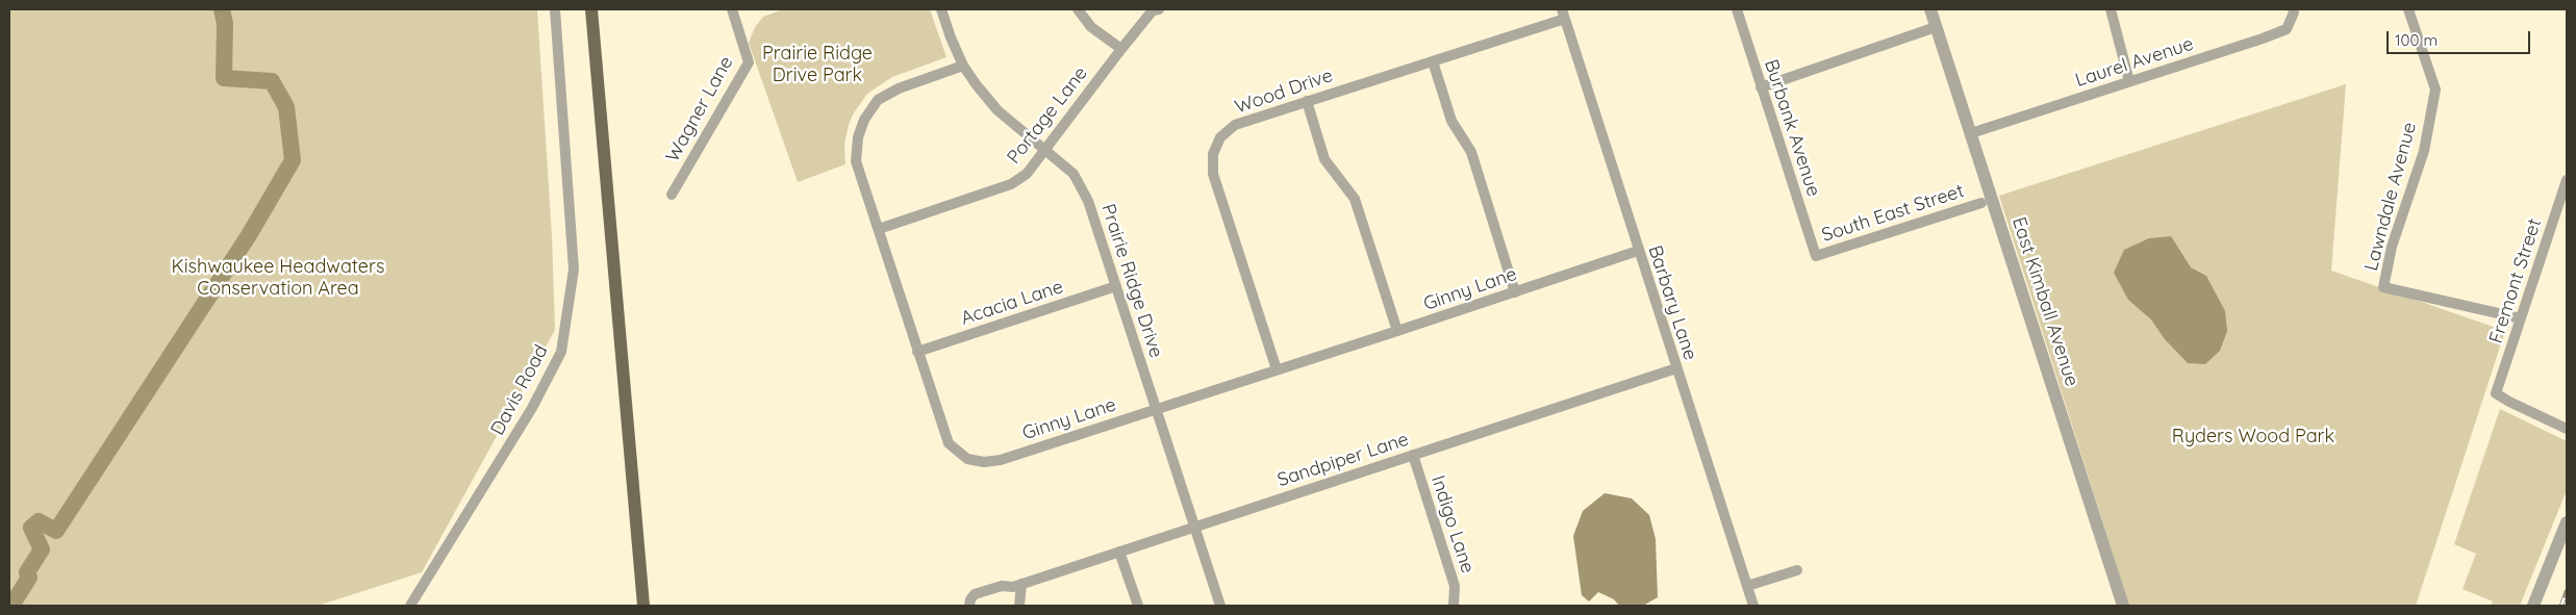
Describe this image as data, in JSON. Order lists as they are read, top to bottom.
{
  "streets": {
    "street": [
      "Laurel Avenue",
      "Wood Drive",
      "Wagner Lane",
      "Portage Lane",
      "Burbank Avenue",
      "Lawndale Avenue",
      "South East Street",
      "Prairie Ridge Drive",
      "Fremont Street",
      "Ginny Lane",
      "East Kimball Avenue",
      "Acacia Lane",
      "Barbary Lane",
      "Davis Road",
      "Sandpiper Lane",
      "Indigo Lane"
    ]
  },
  "crossings": [
    ["Laurel Avenue", "East Kimball Avenue"],
    ["Wood Drive", "Ginny Lane"],
    ["Wood Drive", "Barbary Lane"],
    ["Portage Lane", "Prairie Ridge Drive"],
    ["Portage Lane", "Ginny Lane"],
    ["Burbank Avenue", "South East Street"],
    ["Lawndale Avenue", "Fremont Street"],
    ["Prairie Ridge Drive", "Ginny Lane"],
    ["Prairie Ridge Drive", "Acacia Lane"],
    ["Prairie Ridge Drive", "Sandpiper Lane"],
    ["Ginny Lane", "Acacia Lane"],
    ["Ginny Lane", "Barbary Lane"],
    ["Barbary Lane", "Sandpiper Lane"],
    ["Sandpiper Lane", "Indigo Lane"]
  ],
  "parks": ["Prairie Ridge Drive Park", "Kishwaukee Headwaters Conservation Area", "Ryders Wood Park"],
  "scale_bar": "100 m"
}
